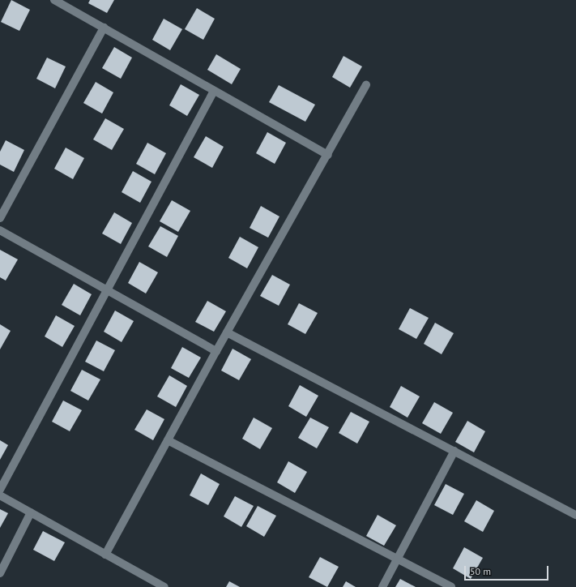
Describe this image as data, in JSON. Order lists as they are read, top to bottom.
{
  "scale_bar": "50 m"
}
